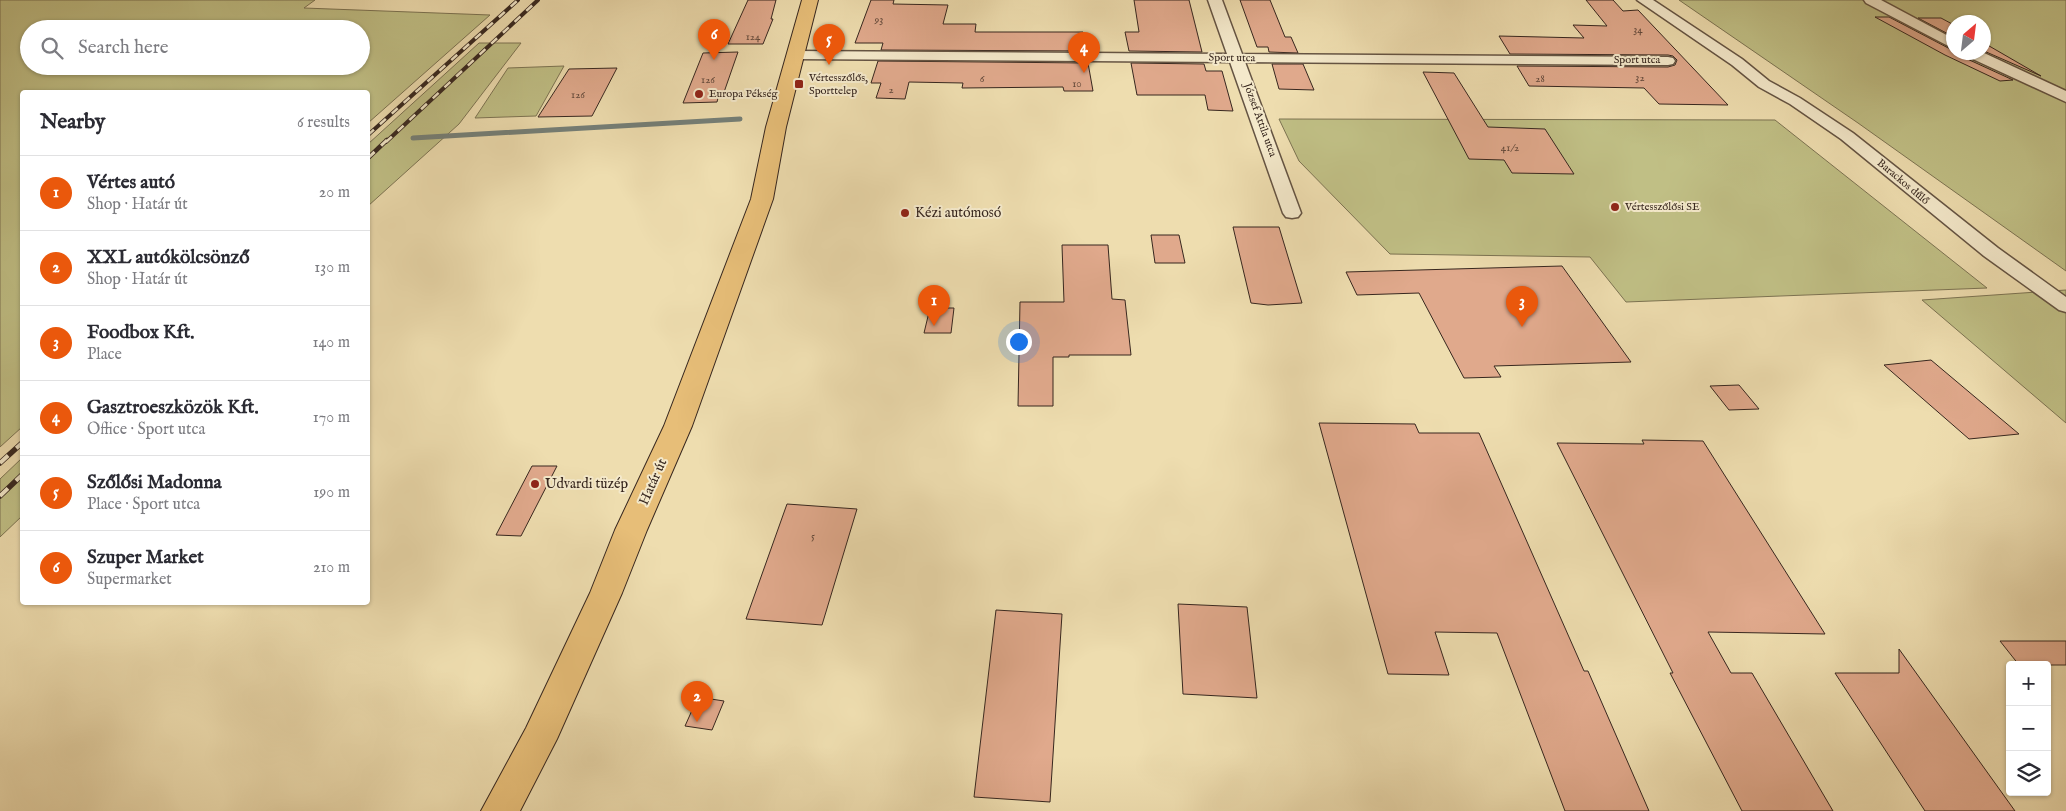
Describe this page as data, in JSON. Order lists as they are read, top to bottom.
{
  "streets": {
    "main road": ["Határ út"],
    "street": ["Sport utca", "József Attila utca", "Barackos dűlő"]
  },
  "crossings": [
    ["Sport utca", "József Attila utca"],
    ["Sport utca", "Határ út"]
  ],
  "places": {
    "transit": ["Vértesszőlős, Sporttelep"],
    "other": [
      "Europa Pékség",
      "Vértesszőlősi SE",
      "Kézi autómosó",
      "Udvardi tüzép"
    ]
  },
  "house_numbers": [
    "93",
    "34",
    "124",
    "32",
    "6",
    "28",
    "126",
    "10",
    "2",
    "126",
    "41/2",
    "5"
  ],
  "north": "top right",
  "page": {
    "pins": [
      "6",
      "5",
      "4",
      "1",
      "3",
      "2"
    ],
    "search": "Search here",
    "heading": ["Nearby", "6 results"],
    "list": [
      {
        "mark": "1",
        "name": "Vértes autó",
        "note": "Shop · Határ út",
        "value": "20 m"
      },
      {
        "mark": "2",
        "name": "XXL autókölcsönző",
        "note": "Shop · Határ út",
        "value": "130 m"
      },
      {
        "mark": "3",
        "name": "Foodbox Kft.",
        "note": "Place",
        "value": "140 m"
      },
      {
        "mark": "4",
        "name": "Gasztroeszközök Kft.",
        "note": "Office · Sport utca",
        "value": "170 m"
      },
      {
        "mark": "5",
        "name": "Szőlősi Madonna",
        "note": "Place · Sport utca",
        "value": "190 m"
      },
      {
        "mark": "6",
        "name": "Szuper Market",
        "note": "Supermarket",
        "value": "210 m"
      }
    ],
    "map_buttons": ["+", "−"]
  }
}
